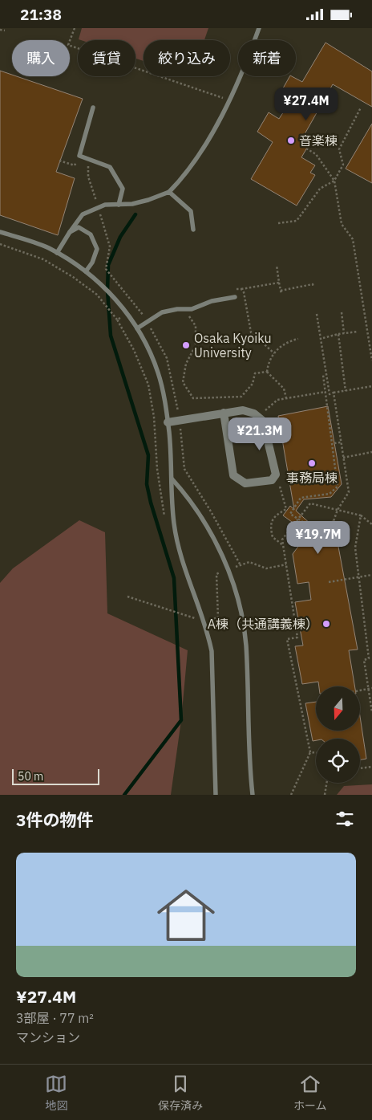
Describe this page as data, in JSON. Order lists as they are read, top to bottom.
{
  "places": [
    "音楽棟",
    "Osaka Kyoiku University",
    "事務局棟",
    "A棟（共通講義棟）"
  ],
  "scale_bar": "50 m",
  "north": "bottom",
  "page": {
    "status": "21:38",
    "chip": [
      "購入",
      "賃貸",
      "絞り込み",
      "新着"
    ],
    "price": ["¥27.4M", "¥21.3M", "¥19.7M"],
    "scale": "50 m",
    "heading": "3件の物件",
    "list": [
      {
        "name": "¥27.4M",
        "note": "3部屋 · 77 m² · マンション"
      }
    ],
    "tabs": ["地図", "保存済み", "ホーム"]
  }
}
